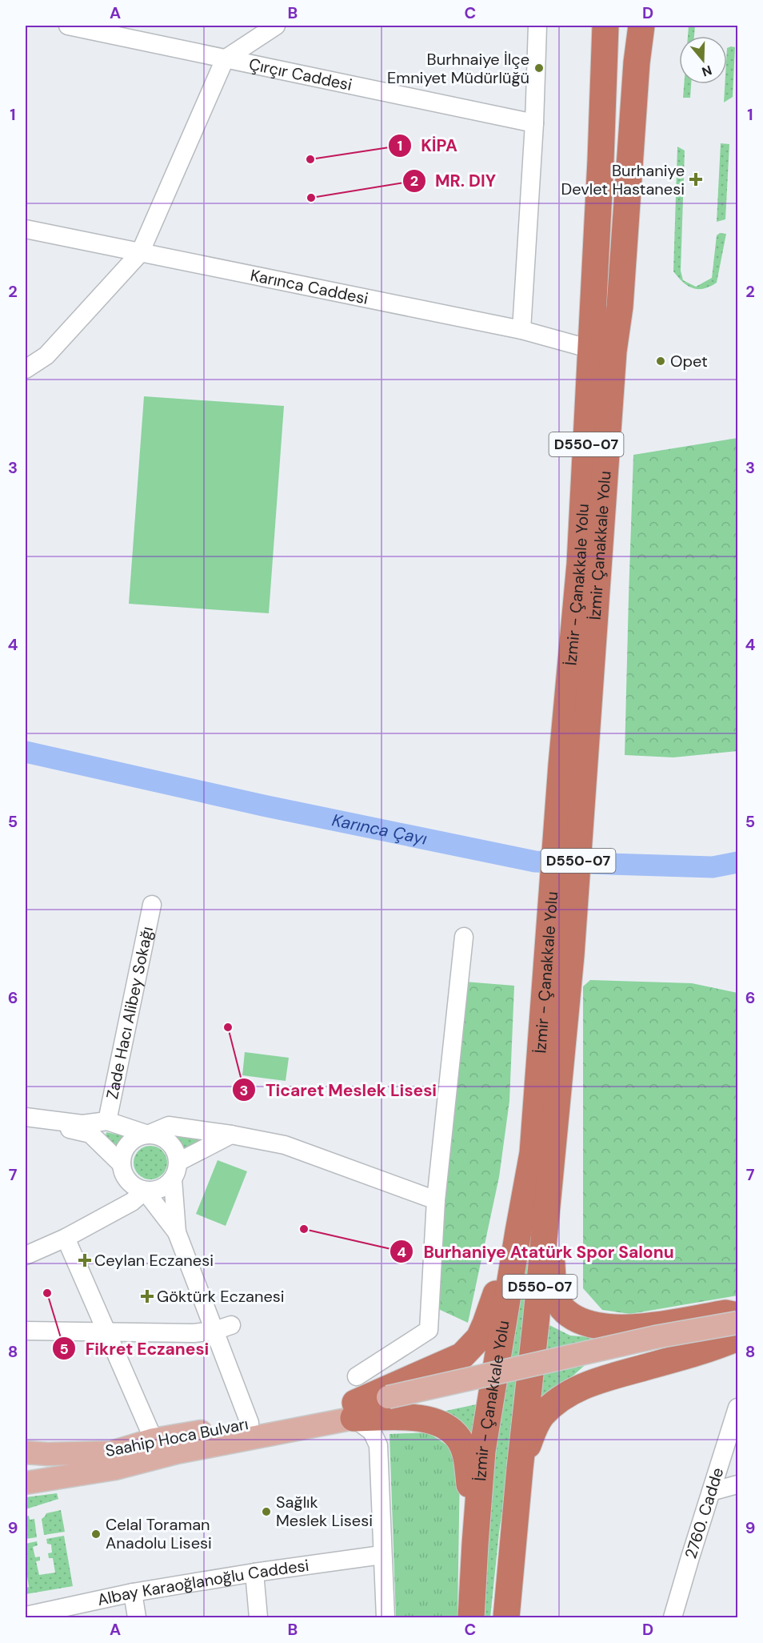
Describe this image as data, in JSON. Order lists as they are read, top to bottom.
{
  "streets": {
    "highway": ["D550-07", "İzmir Çanakkale Yolu", "İzmir - Çanakkale Yolu"],
    "main road": ["Saahip Hoca Bulvarı"],
    "street": [
      "Çırçır Caddesi",
      "Karınca Caddesi",
      "Zade Hacı Alibey Sokağı",
      "2760. Cadde",
      "Albay Karaoğlanoğlu Caddesi"
    ]
  },
  "crossings": [
    ["Karınca Caddesi", "İzmir - Çanakkale Yolu"],
    ["İzmir Çanakkale Yolu", "İzmir - Çanakkale Yolu"]
  ],
  "water": ["Karınca Çayı"],
  "places": {
    "other": [
      "Burhnaiye İlçe Emniyet Müdürlüğü",
      "KİPA",
      "MR. DIY",
      "Opet",
      "Ticaret Meslek Lisesi",
      "Burhaniye Atatürk Spor Salonu",
      "Fikret Eczanesi",
      "Sağlık Meslek Lisesi",
      "Celal Toraman Anadolu Lisesi"
    ],
    "health": ["Burhaniye Devlet Hastanesi", "Ceylan Eczanesi", "Göktürk Eczanesi"]
  },
  "north": "bottom",
  "grid": {
    "columns": [
      "A",
      "B",
      "C",
      "D"
    ],
    "rows": [
      "1",
      "2",
      "3",
      "4",
      "5",
      "6",
      "7",
      "8",
      "9"
    ]
  }
}
